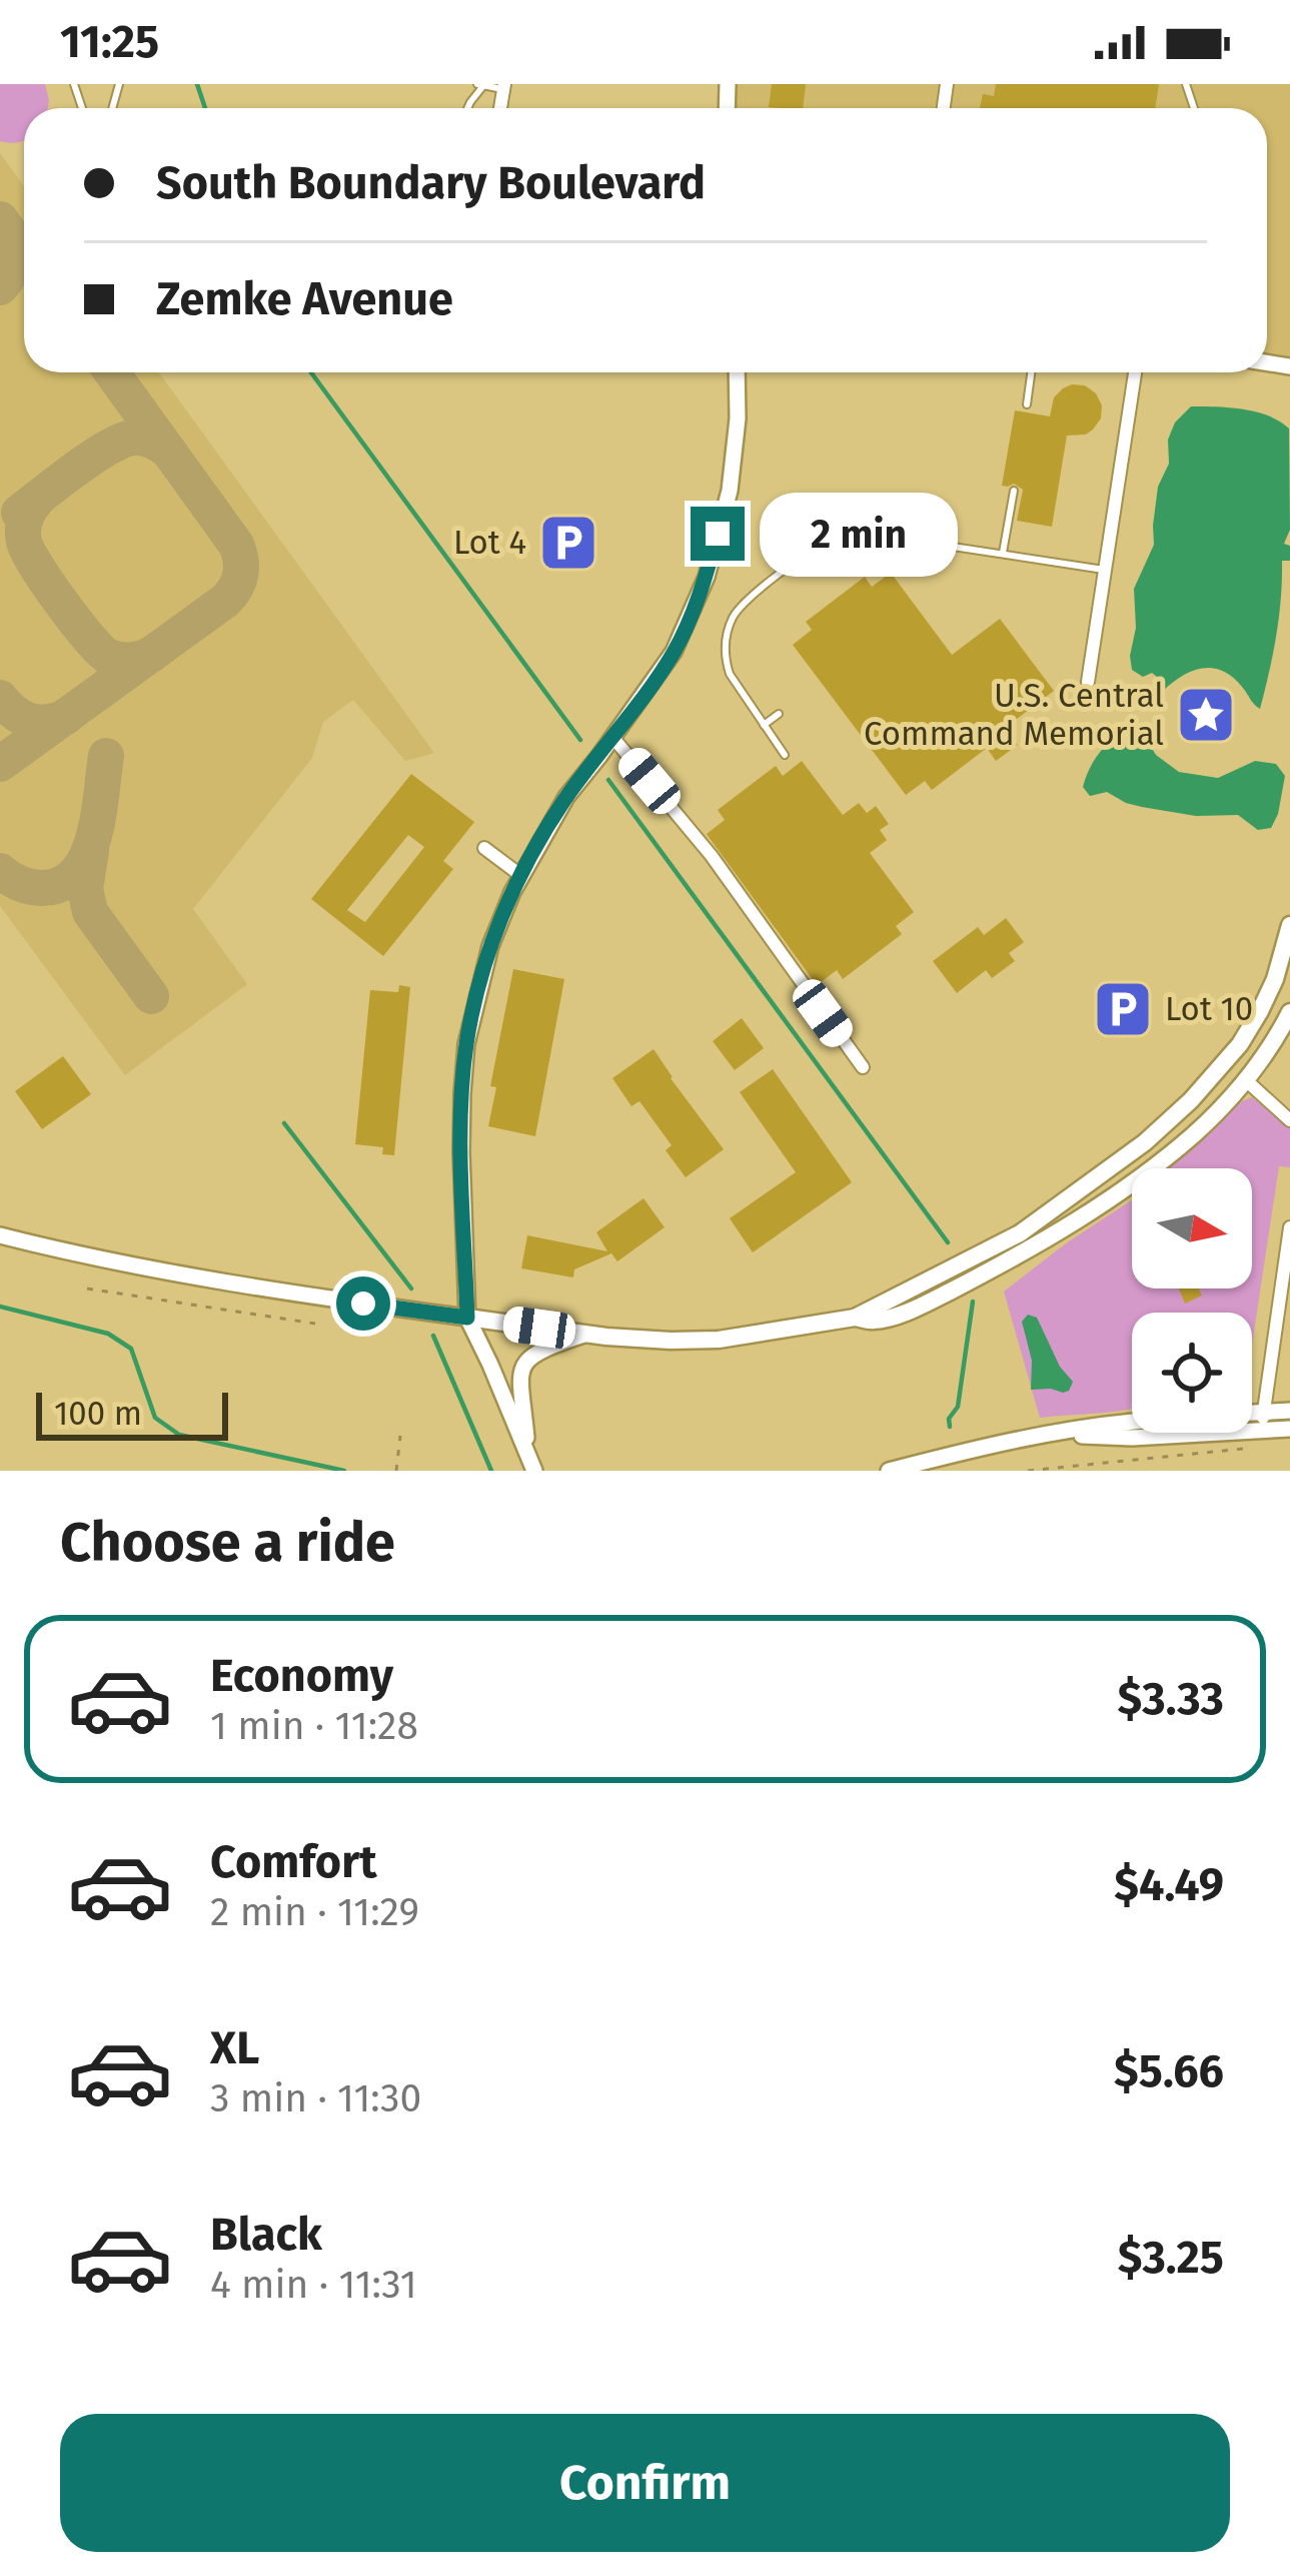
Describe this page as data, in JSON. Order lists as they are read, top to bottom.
{
  "places": {
    "parking": ["Lot 4", "Lot 10"],
    "place": ["U.S. Central Command Memorial"]
  },
  "scale_bar": "100 m",
  "north": "right",
  "page": {
    "status": "11:25",
    "banner": ["South Boundary Boulevard", "Zemke Avenue"],
    "bubble": "2 min",
    "scale": "100 m",
    "heading": "Choose a ride",
    "list": [
      {
        "name": "Economy",
        "note": "1 min · 11:28",
        "value": "$3.33"
      },
      {
        "name": "Comfort",
        "note": "2 min · 11:29",
        "value": "$4.49"
      },
      {
        "name": "XL",
        "note": "3 min · 11:30",
        "value": "$5.66"
      },
      {
        "name": "Black",
        "note": "4 min · 11:31",
        "value": "$3.25"
      }
    ],
    "buttons": "Confirm"
  }
}
